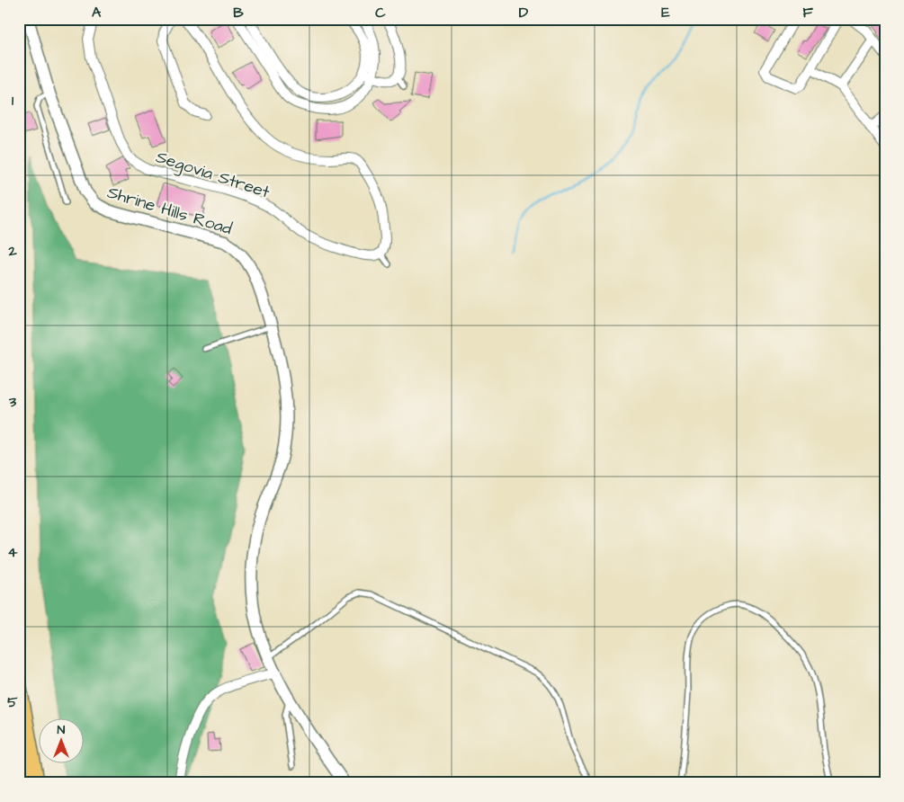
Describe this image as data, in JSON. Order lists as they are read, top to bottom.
{
  "streets": {
    "street": ["Segovia Street", "Shrine Hills Road"]
  },
  "north": "top",
  "grid": {
    "columns": [
      "A",
      "B",
      "C",
      "D",
      "E",
      "F"
    ],
    "rows": [
      "1",
      "2",
      "3",
      "4",
      "5"
    ]
  }
}
